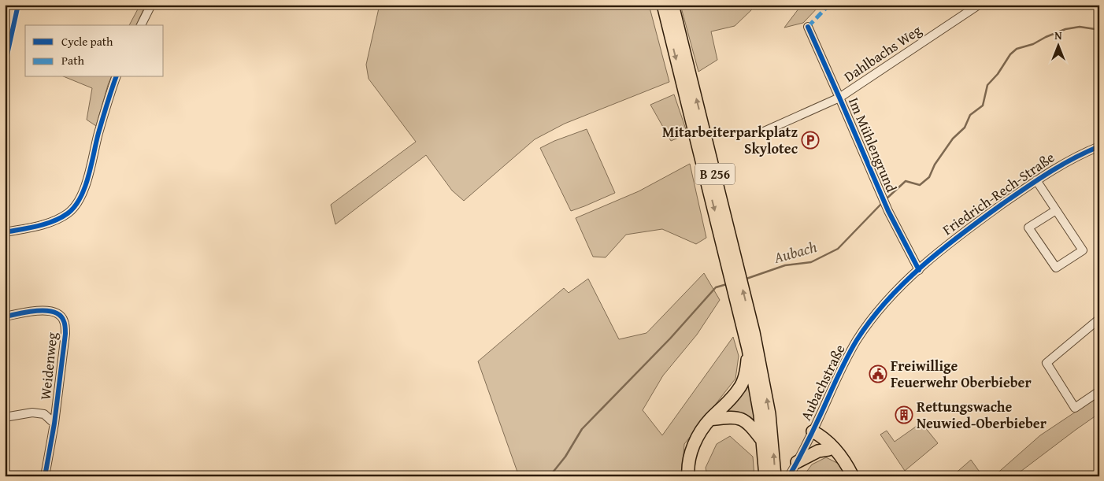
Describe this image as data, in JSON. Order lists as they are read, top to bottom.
{
  "streets": {
    "highway": ["B 256"],
    "street": [
      "Dahlbachs Weg",
      "Im Mühlengrund",
      "Friedrich-Rech-Straße",
      "Weidenweg",
      "Aubachstraße"
    ]
  },
  "crossings": [
    ["Dahlbachs Weg", "Im Mühlengrund"],
    ["Im Mühlengrund", "Friedrich-Rech-Straße"],
    ["Im Mühlengrund", "Aubachstraße"],
    ["Friedrich-Rech-Straße", "Aubachstraße"]
  ],
  "water": ["Aubach"],
  "places": {
    "parking": ["Mitarbeiterparkplatz Skylotec"],
    "public building": ["Freiwillige Feuerwehr Oberbieber"],
    "building": ["Rettungswache Neuwied-Oberbieber"]
  },
  "legend": ["Cycle path", "Path"],
  "north": "top"
}
